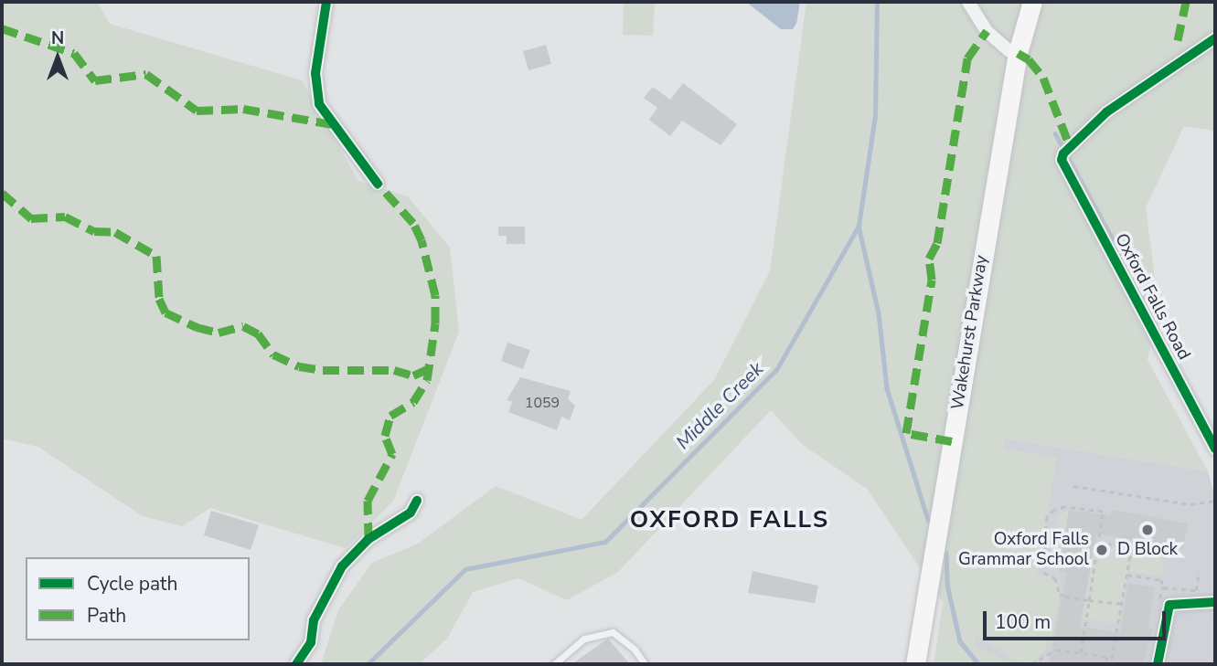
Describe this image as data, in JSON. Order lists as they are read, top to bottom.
{
  "streets": {
    "main road": ["Wakehurst Parkway"],
    "street": ["Oxford Falls Road"]
  },
  "districts": ["OXFORD FALLS"],
  "water": ["Middle Creek"],
  "places": ["D Block", "Oxford Falls Grammar School"],
  "house_numbers": ["1059"],
  "legend": ["Cycle path", "Path"],
  "scale_bar": "100 m",
  "north": "top"
}
